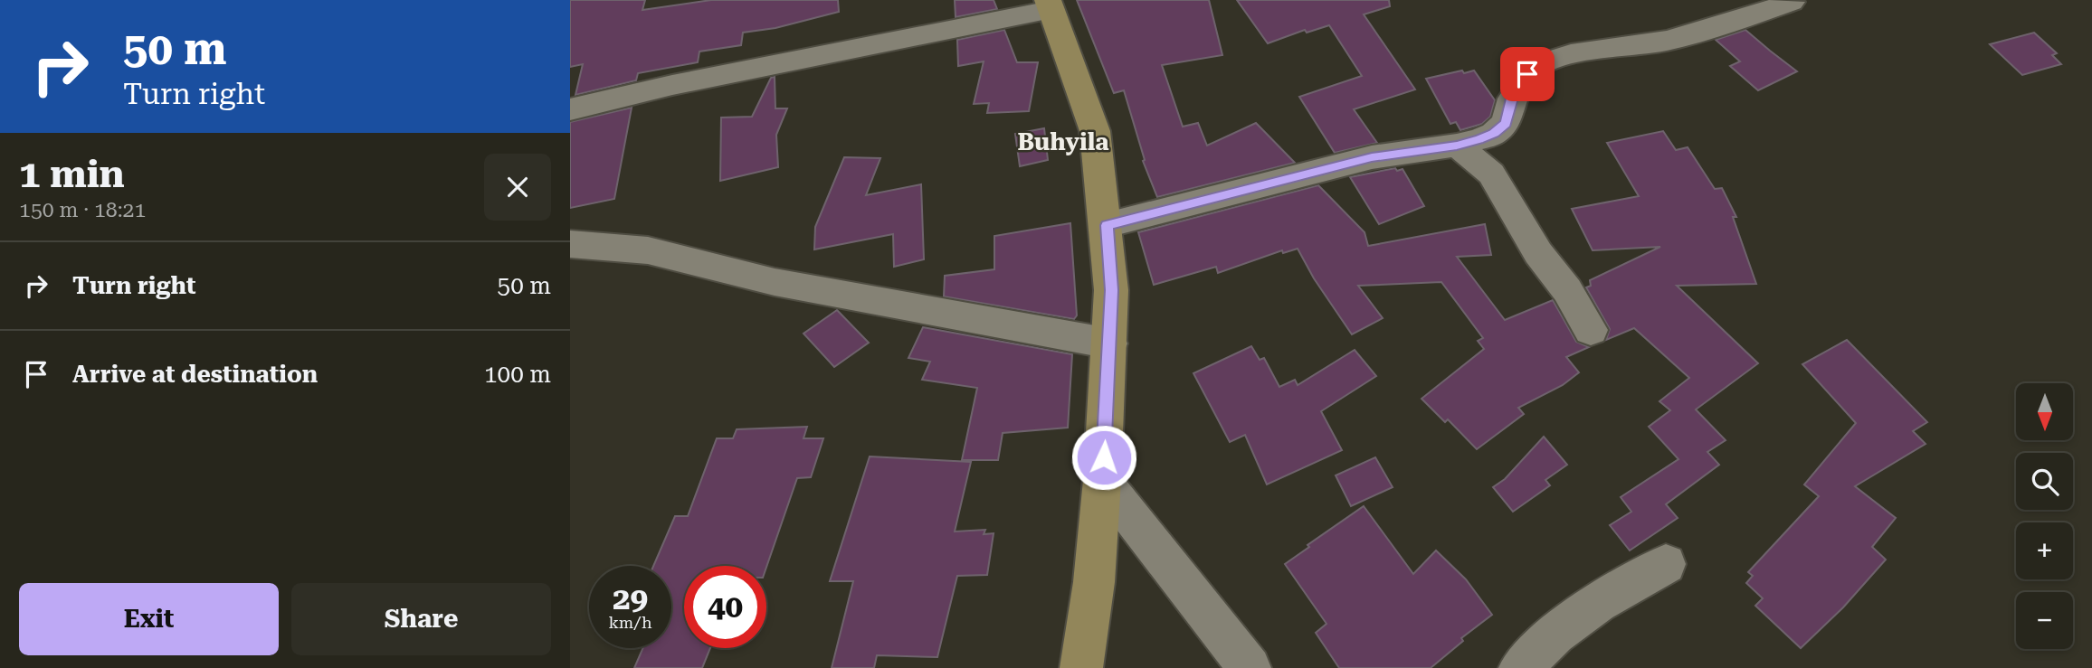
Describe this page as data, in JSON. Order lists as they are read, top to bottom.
{
  "districts": ["Buhyila"],
  "north": "bottom",
  "page": {
    "turn": ["50 m", "Turn right"],
    "heading": ["1 min", "150 m · 18:21"],
    "list": [
      {
        "name": "Turn right",
        "value": "50 m"
      },
      {
        "name": "Arrive at destination",
        "value": "100 m"
      }
    ],
    "map_buttons": ["+", "−"],
    "speed": "29 km/h",
    "limit": "40",
    "buttons": ["Exit", "Share"]
  }
}
